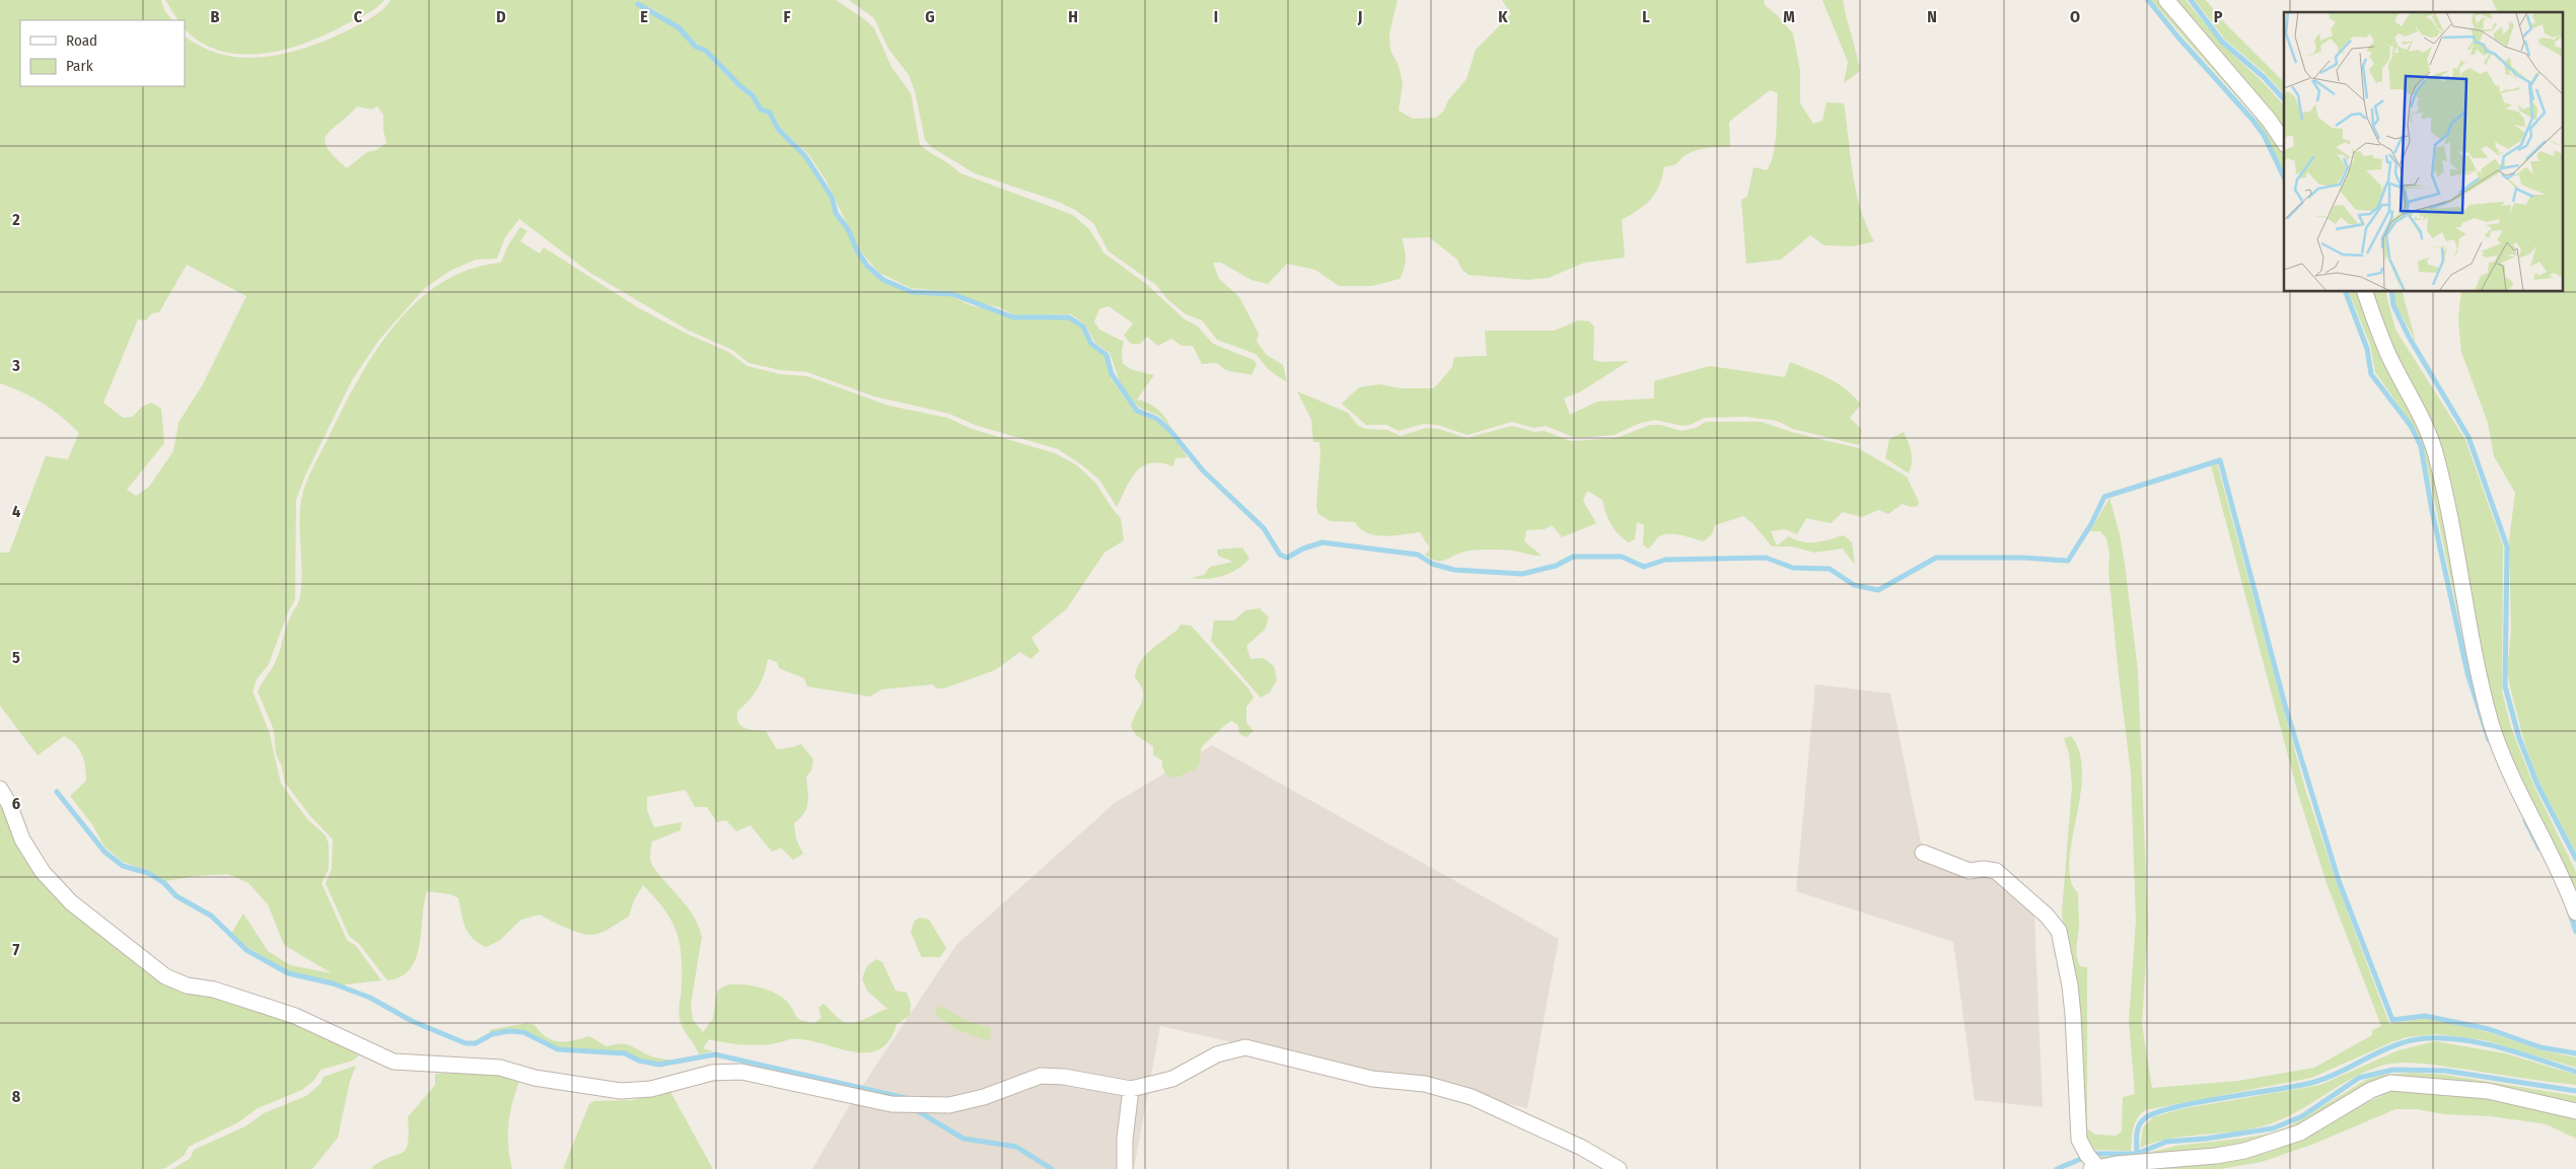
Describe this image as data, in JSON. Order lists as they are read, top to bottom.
{
  "legend": ["Road", "Park"],
  "grid": {
    "columns": [
      "B",
      "C",
      "D",
      "E",
      "F",
      "G",
      "H",
      "I",
      "J",
      "K",
      "L",
      "M",
      "N",
      "O",
      "P"
    ],
    "rows": [
      "2",
      "3",
      "4",
      "5",
      "6",
      "7",
      "8"
    ]
  }
}
